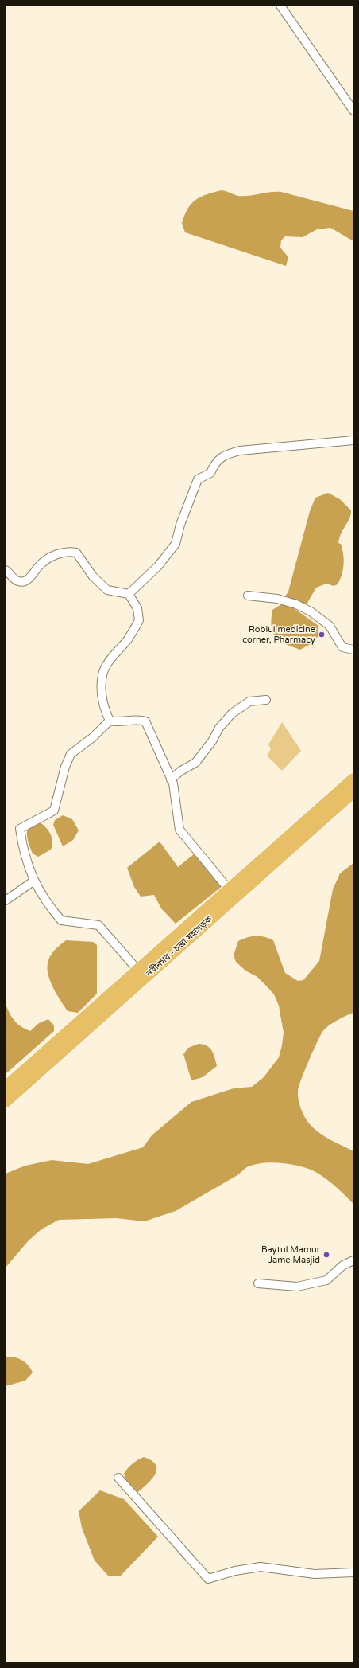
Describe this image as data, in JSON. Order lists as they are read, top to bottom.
{
  "streets": {
    "highway": ["নবীনগর - চন্দ্রা মহাসড়ক"]
  },
  "places": ["Robiul medicine corner, Pharmacy", "Baytul Mamur Jame Masjid"]
}
